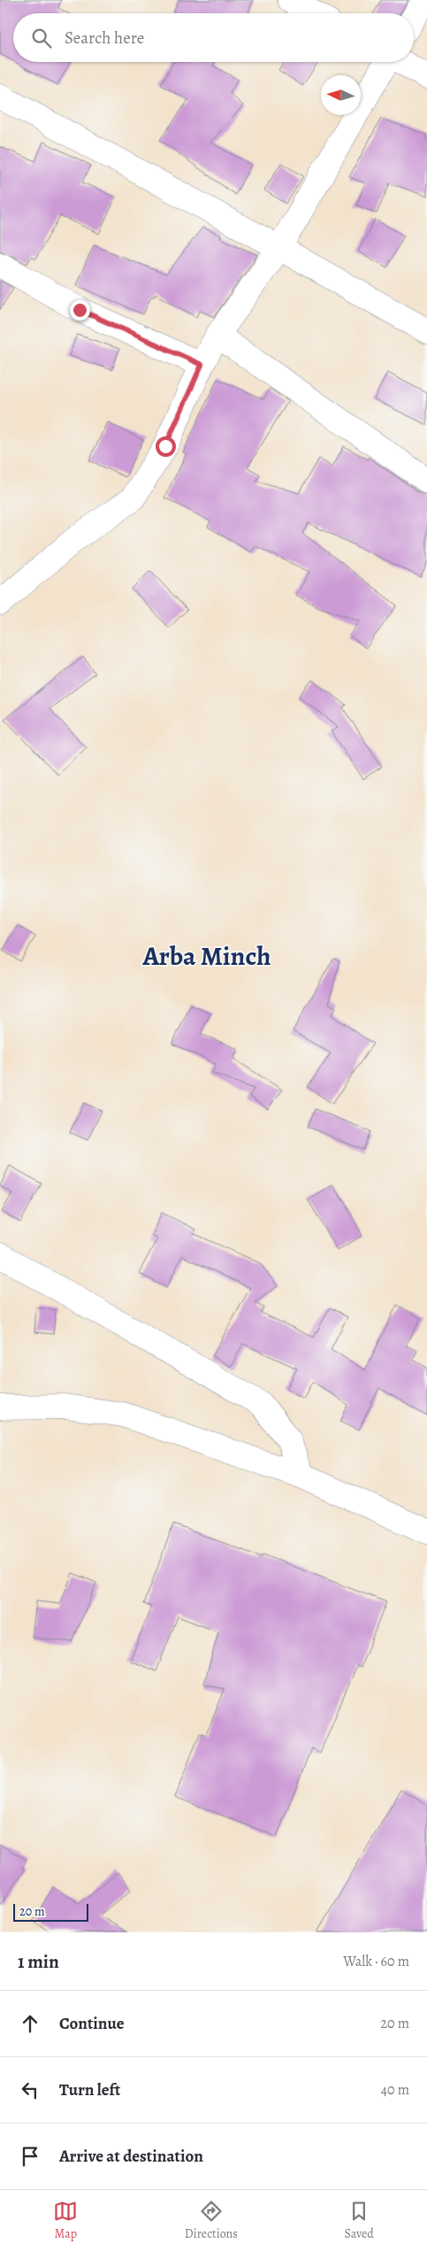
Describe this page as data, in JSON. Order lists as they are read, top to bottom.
{
  "districts": ["Arba Minch"],
  "scale_bar": "20 m",
  "north": "left",
  "page": {
    "search": "Search here",
    "scale": "20 m",
    "heading": ["1 min", "Walk · 60 m"],
    "list": [
      ["Continue", "20 m"],
      ["Turn left", "40 m"],
      "Arrive at destination"
    ],
    "nav": ["Map", "Directions", "Saved"]
  }
}
